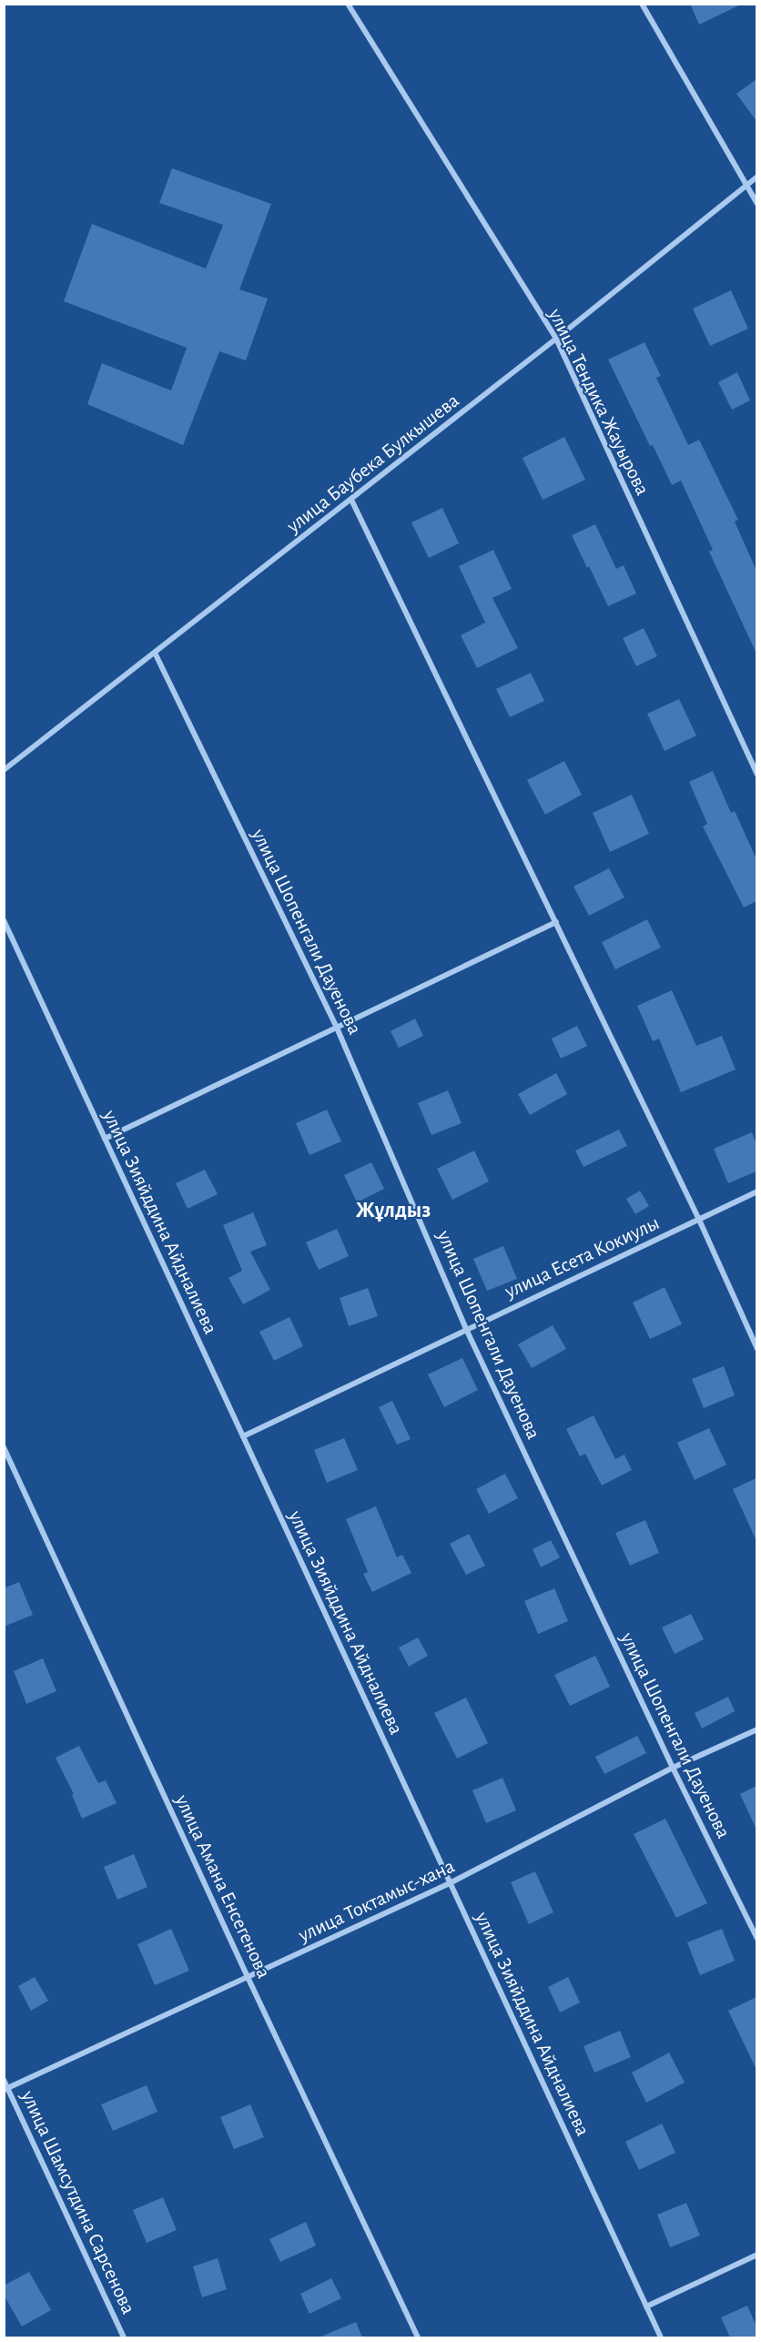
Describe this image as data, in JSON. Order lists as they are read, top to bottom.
{
  "streets": {
    "street": [
      "улица Тендика Жауырова",
      "улица Баубека Булкышева",
      "улица Шопенгали Дауенова",
      "улица Зияйддина Айдналиева",
      "улица Есета Кокиулы",
      "улица Амана Енсегенова",
      "улица Токтамыс-хана",
      "улица Шамсутдина Сарсенова"
    ]
  },
  "crossings": [
    ["улица Тендика Жауырова", "улица Баубека Булкышева"],
    ["улица Баубека Булкышева", "улица Шопенгали Дауенова"],
    ["улица Шопенгали Дауенова", "улица Есета Кокиулы"],
    ["улица Шопенгали Дауенова", "улица Токтамыс-хана"],
    ["улица Зияйддина Айдналиева", "улица Есета Кокиулы"],
    ["улица Зияйддина Айдналиева", "улица Токтамыс-хана"],
    ["улица Амана Енсегенова", "улица Токтамыс-хана"],
    ["улица Токтамыс-хана", "улица Шамсутдина Сарсенова"]
  ],
  "districts": ["Жұлдыз"]
}
